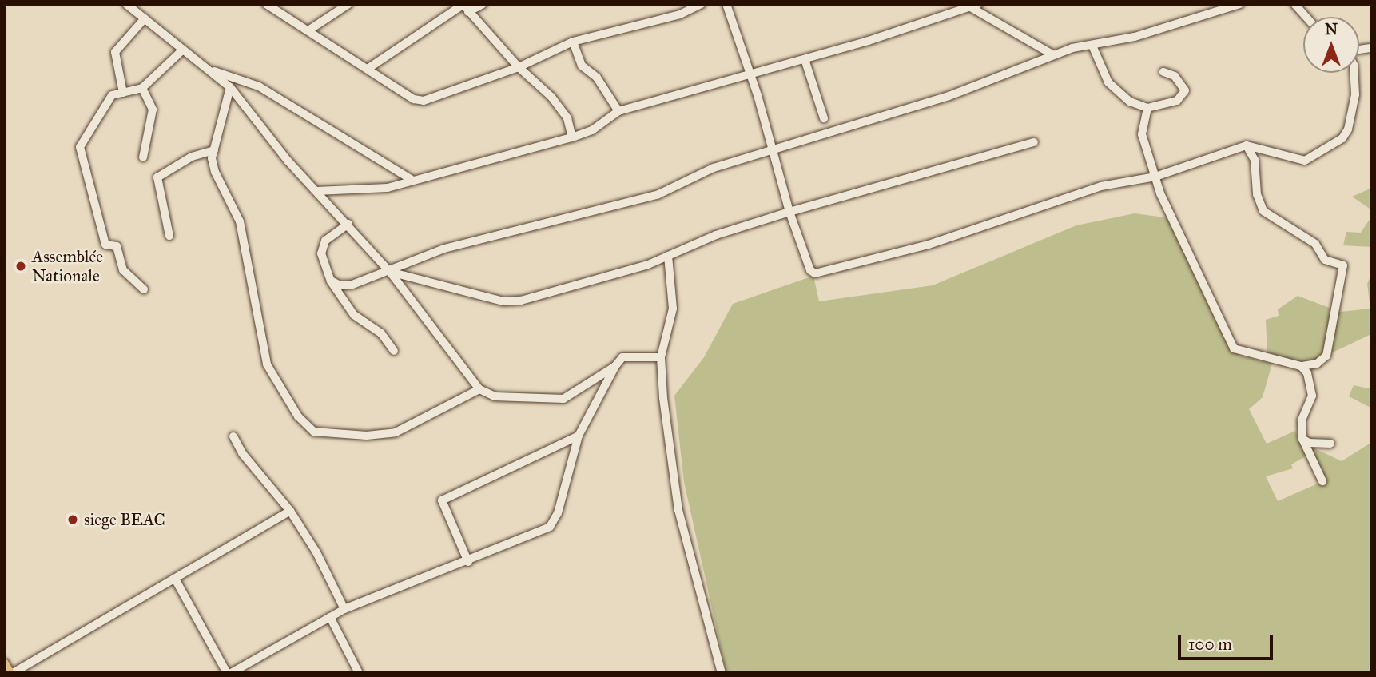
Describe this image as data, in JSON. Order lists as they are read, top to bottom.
{
  "places": ["Assemblée Nationale", "siege BEAC"],
  "scale_bar": "100 m",
  "north": "top"
}
